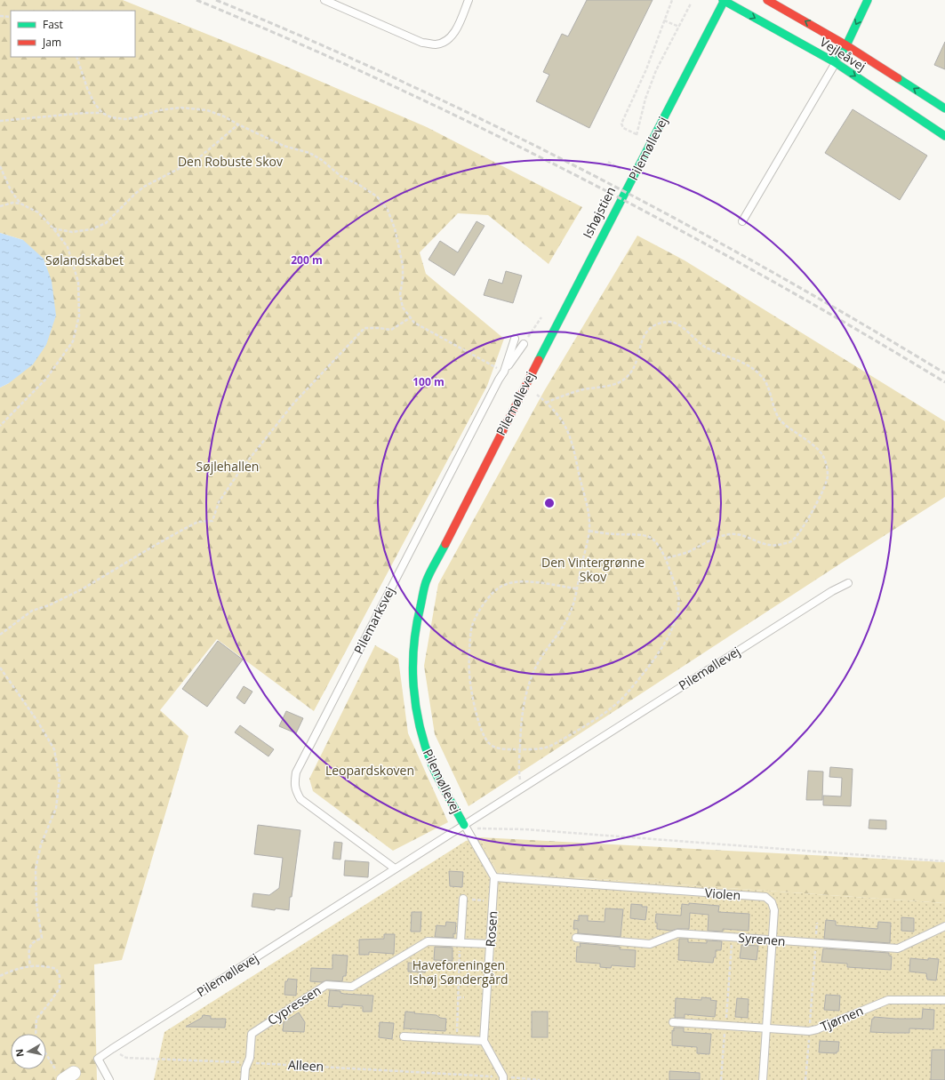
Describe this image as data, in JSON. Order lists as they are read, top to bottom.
{
  "streets": {
    "street": ["Vejleåvej", "Pilemøllevej"],
    "lane": [
      "Pilemarksvej",
      "Violen",
      "Rosen",
      "Syrenen",
      "Cypressen",
      "Tjørnen"
    ],
    "path": ["Ishøjstien", "Alleen"]
  },
  "crossings": [
    ["Vejleåvej", "Pilemøllevej"],
    ["Pilemøllevej", "Pilemarksvej"],
    ["Pilemøllevej", "Alleen"],
    ["Violen", "Rosen"],
    ["Violen", "Syrenen"],
    ["Violen", "Tjørnen"],
    ["Rosen", "Cypressen"],
    ["Cypressen", "Alleen"]
  ],
  "parks": [
    "Den Robuste Skov",
    "Sølandskabet",
    "Søjlehallen",
    "Den Vintergrønne Skov",
    "Leopardskoven",
    "Haveforeningen Ishøj Søndergård"
  ],
  "legend": ["Fast", "Jam"],
  "north": "left",
  "rings": ["200 m", "100 m"]
}
